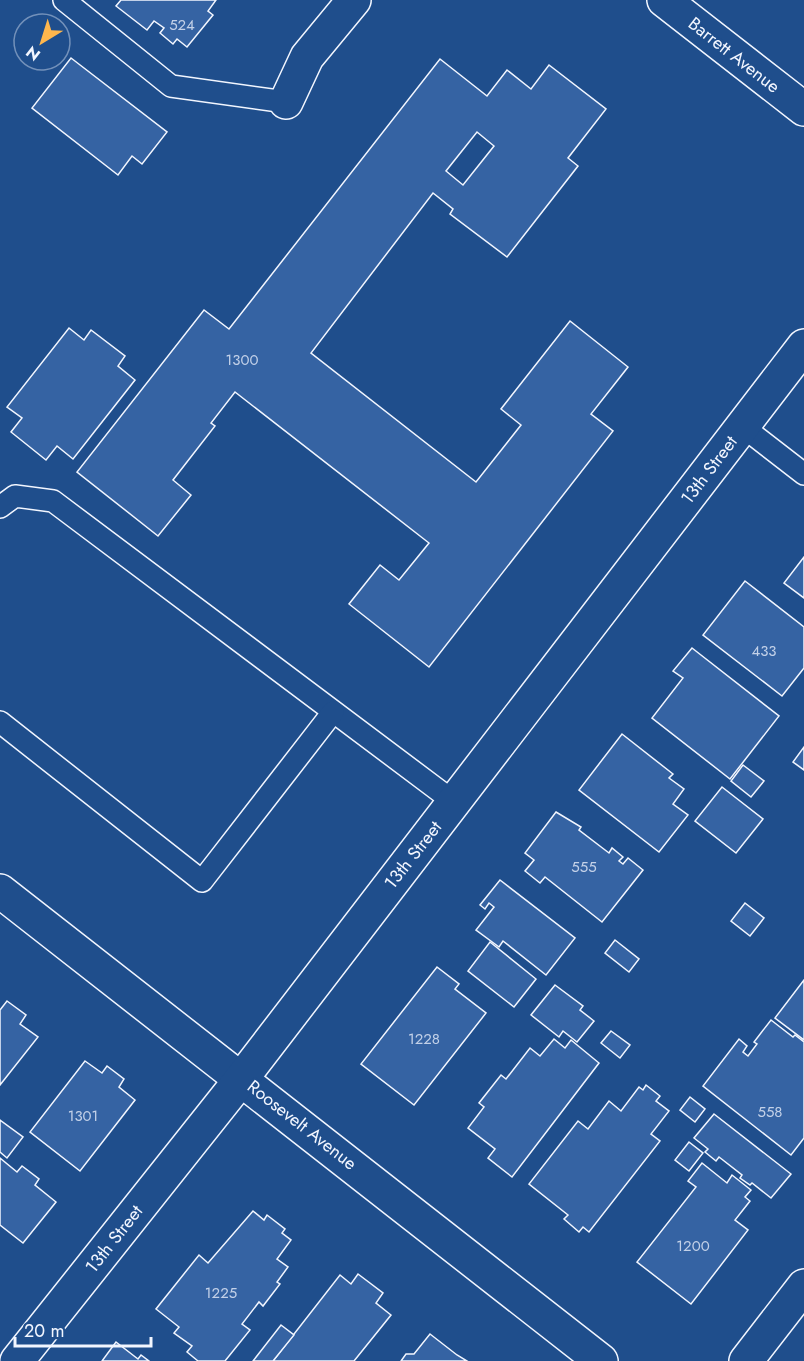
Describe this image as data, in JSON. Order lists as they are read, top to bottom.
{
  "streets": {
    "street": ["Barrett Avenue", "13th Street", "Roosevelt Avenue"]
  },
  "crossings": [
    ["13th Street", "Roosevelt Avenue"]
  ],
  "house_numbers": [
    "524",
    "1300",
    "433",
    "555",
    "1228",
    "558",
    "1301",
    "1200",
    "1225"
  ],
  "scale_bar": "20 m",
  "north": "bottom left"
}
